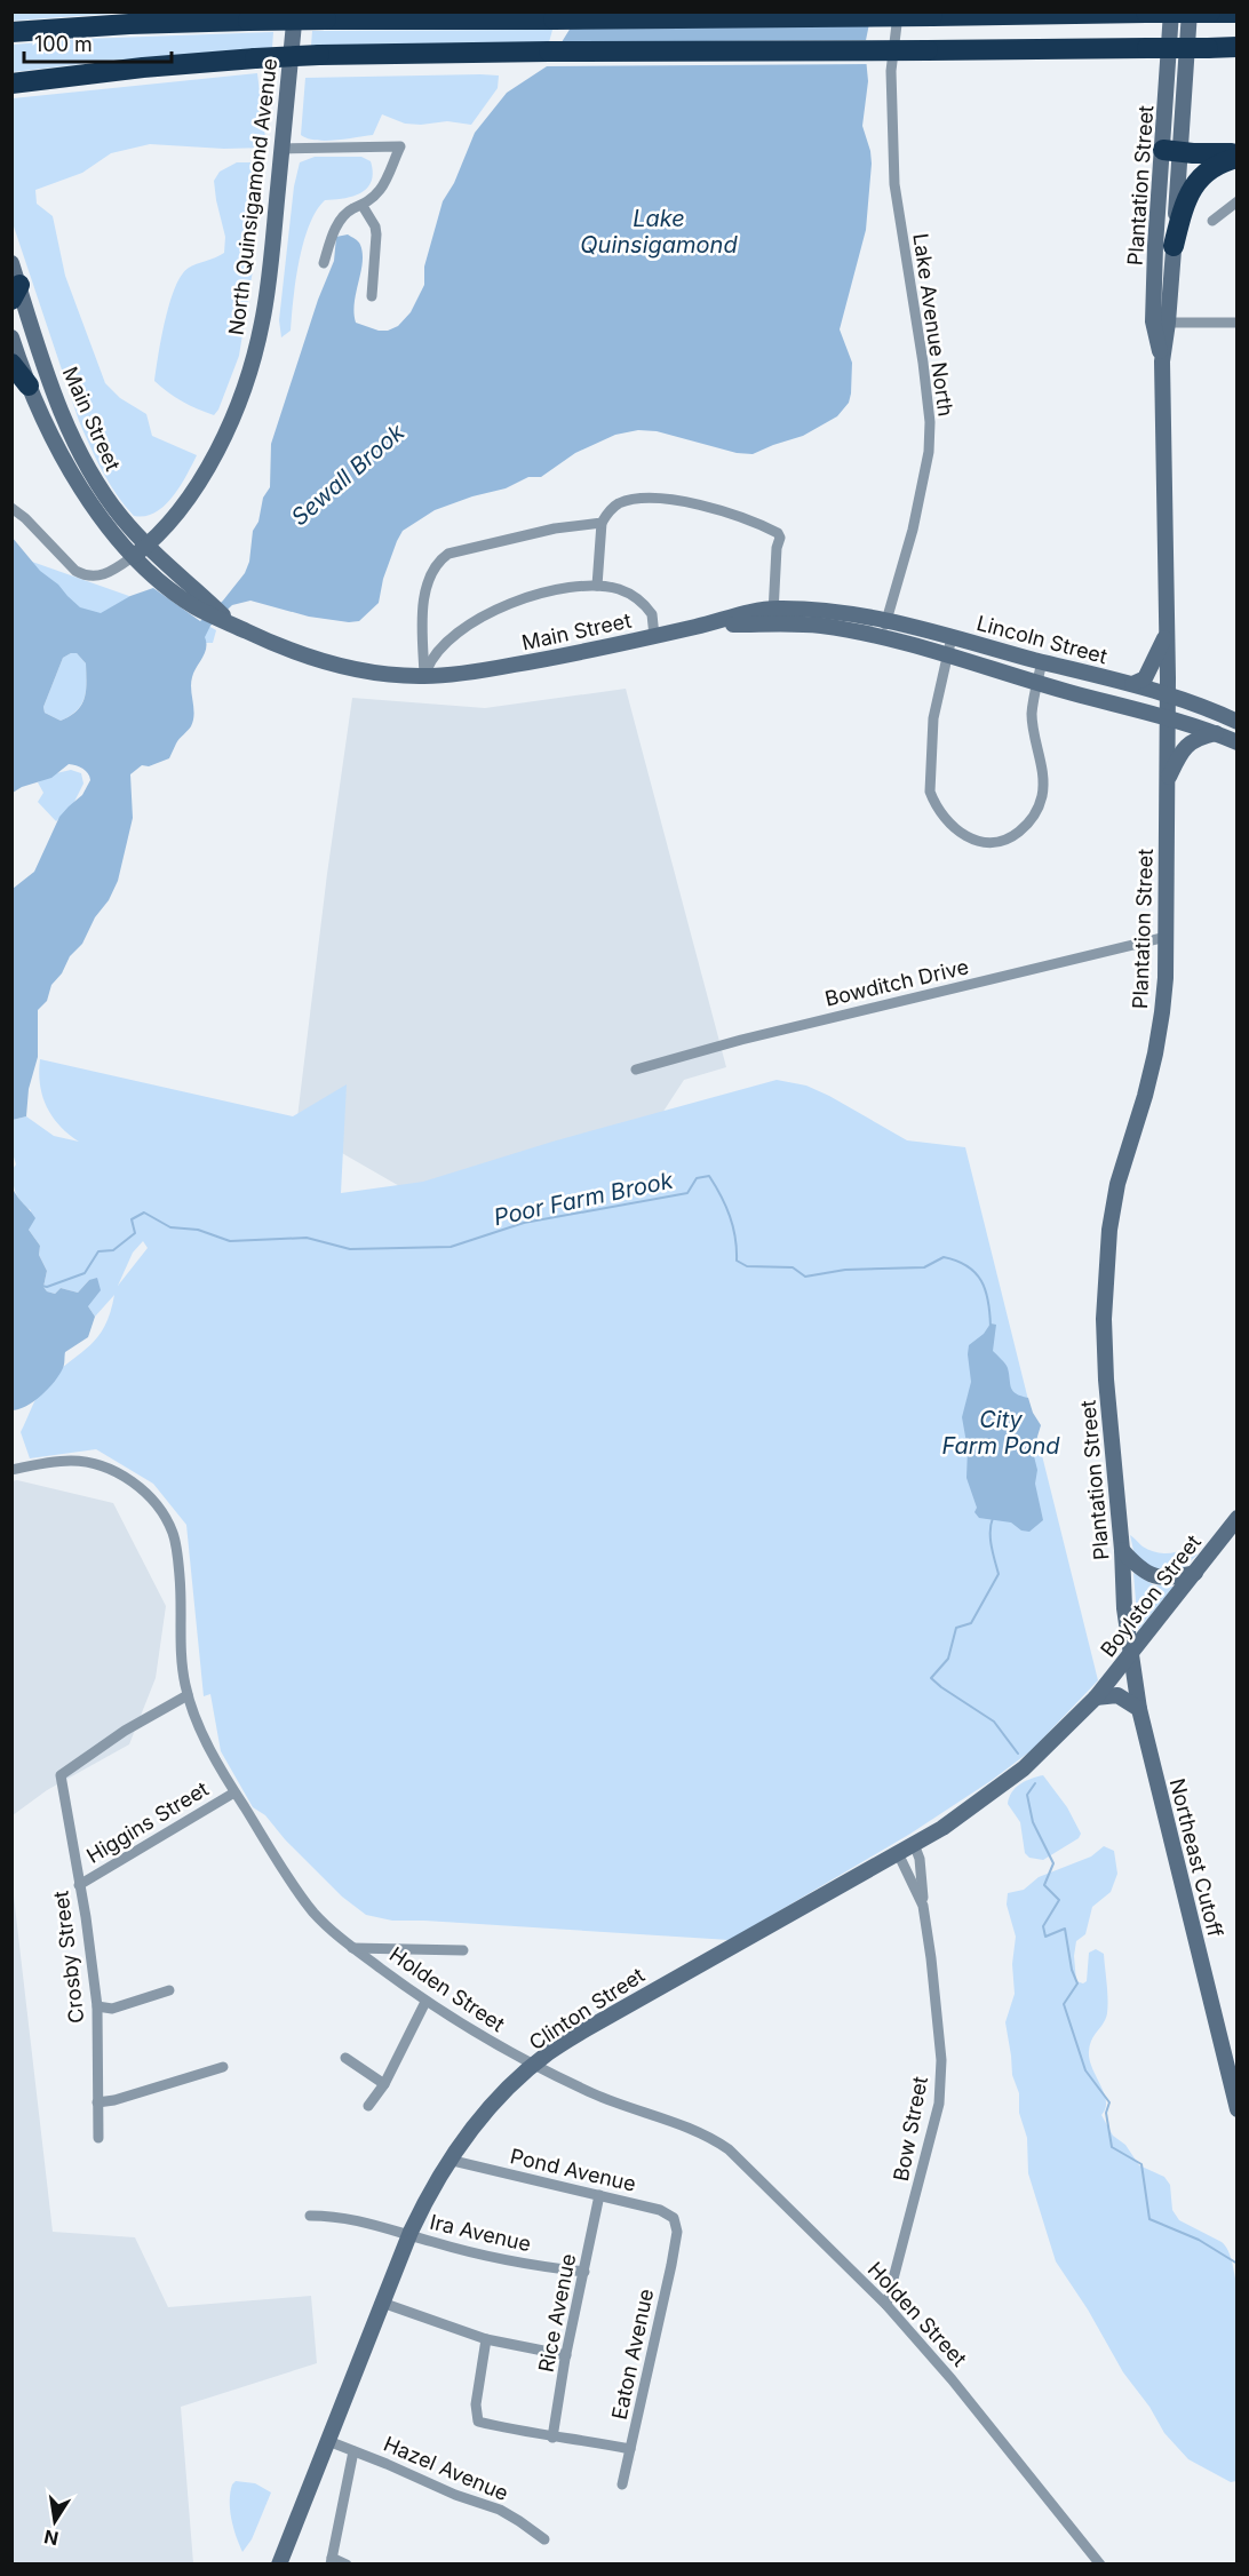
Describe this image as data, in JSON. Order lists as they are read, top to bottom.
{
  "streets": {
    "main road": [
      "Plantation Street",
      "North Quinsigamond Avenue",
      "Main Street",
      "Lincoln Street",
      "Boylston Street",
      "Northeast Cutoff",
      "Clinton Street"
    ],
    "street": [
      "Lake Avenue North",
      "Bowditch Drive",
      "Higgins Street",
      "Crosby Street",
      "Holden Street",
      "Bow Street",
      "Pond Avenue",
      "Ira Avenue",
      "Rice Avenue",
      "Eaton Avenue",
      "Hazel Avenue"
    ]
  },
  "crossings": [
    ["Plantation Street", "Lincoln Street"],
    ["Plantation Street", "Bowditch Drive"],
    ["Plantation Street", "Boylston Street"],
    ["Plantation Street", "Northeast Cutoff"],
    ["North Quinsigamond Avenue", "Main Street"],
    ["Lake Avenue North", "Lincoln Street"],
    ["Main Street", "Lincoln Street"],
    ["Boylston Street", "Northeast Cutoff"],
    ["Boylston Street", "Clinton Street"],
    ["Higgins Street", "Crosby Street"],
    ["Higgins Street", "Holden Street"],
    ["Crosby Street", "Holden Street"],
    ["Holden Street", "Clinton Street"],
    ["Holden Street", "Bow Street"],
    ["Clinton Street", "Bow Street"],
    ["Clinton Street", "Pond Avenue"],
    ["Clinton Street", "Ira Avenue"],
    ["Clinton Street", "Hazel Avenue"],
    ["Pond Avenue", "Rice Avenue"],
    ["Pond Avenue", "Eaton Avenue"],
    ["Ira Avenue", "Rice Avenue"]
  ],
  "water": [
    "Lake Quinsigamond",
    "Sewall Brook",
    "Poor Farm Brook",
    "City Farm Pond"
  ],
  "scale_bar": "100 m",
  "north": "bottom"
}
